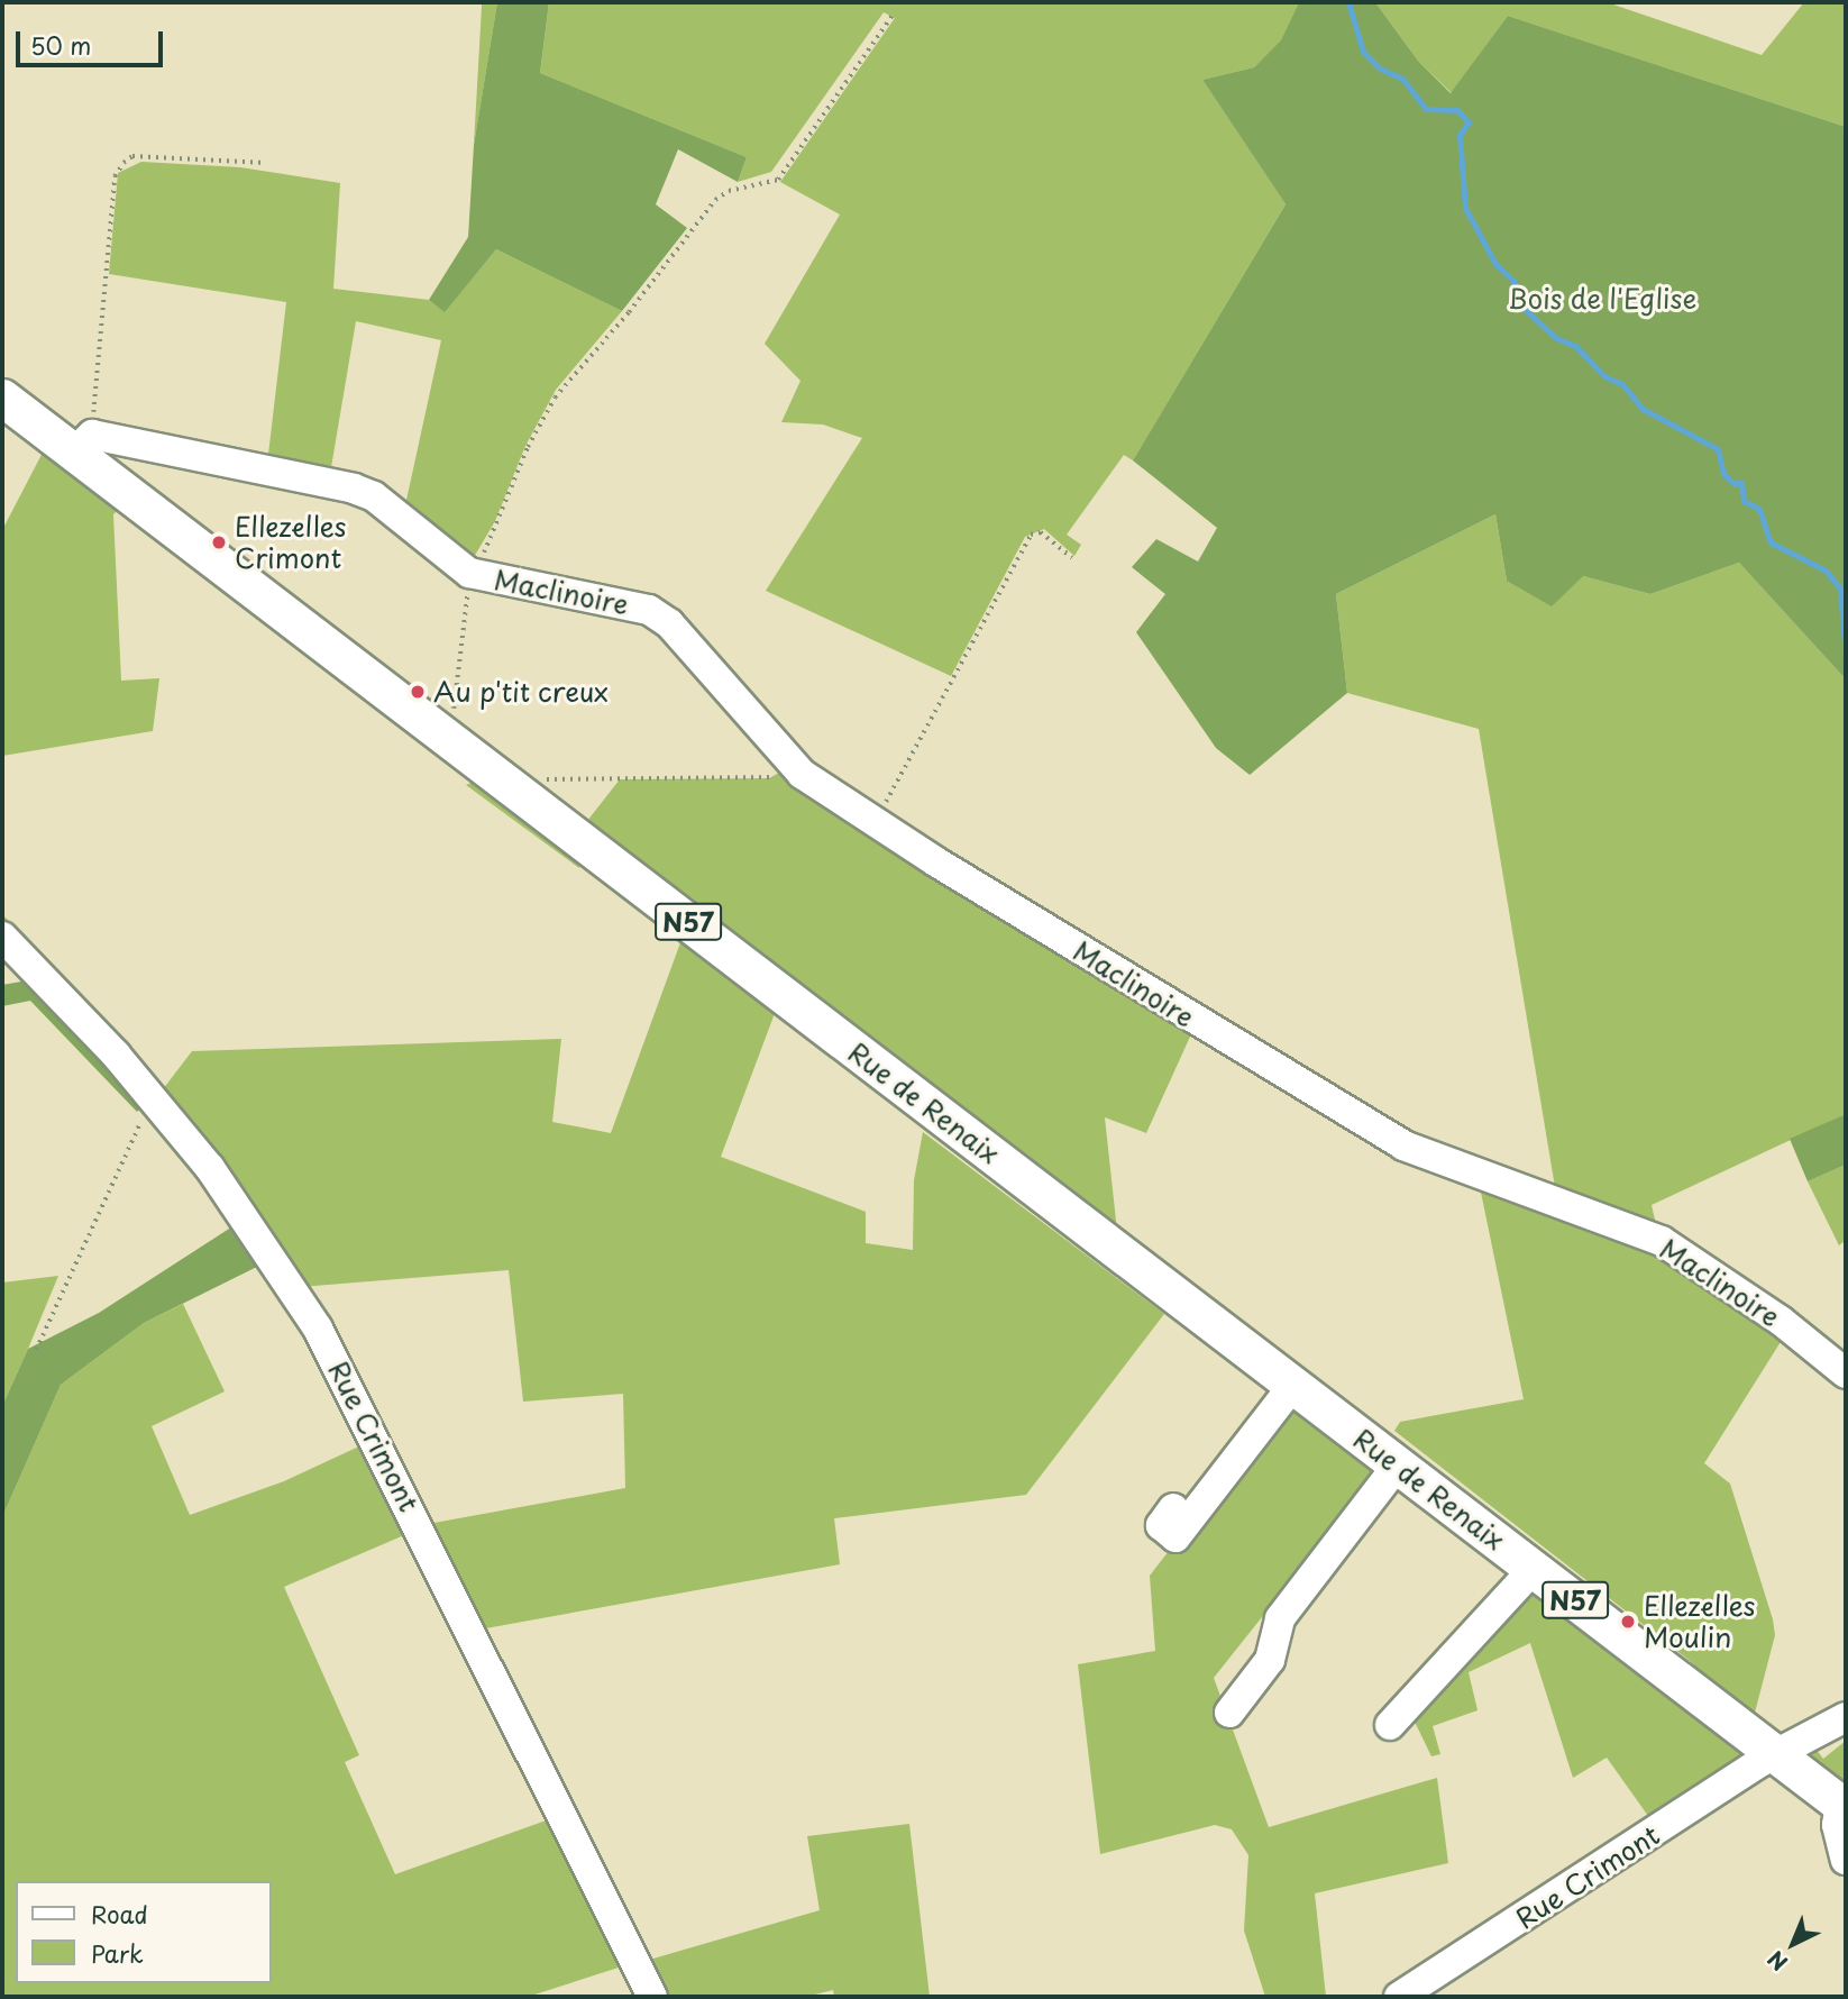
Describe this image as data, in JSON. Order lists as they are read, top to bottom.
{
  "streets": {
    "main road": ["N57", "Rue de Renaix"],
    "street": ["Maclinoire", "Rue Crimont"]
  },
  "crossings": [
    ["Maclinoire", "Rue de Renaix"],
    ["Rue de Renaix", "Rue Crimont"]
  ],
  "parks": ["Bois de l'Eglise"],
  "places": ["Ellezelles Crimont", "Au p'tit creux", "Ellezelles Moulin"],
  "legend": ["Road", "Park"],
  "scale_bar": "50 m",
  "north": "bottom left"
}
